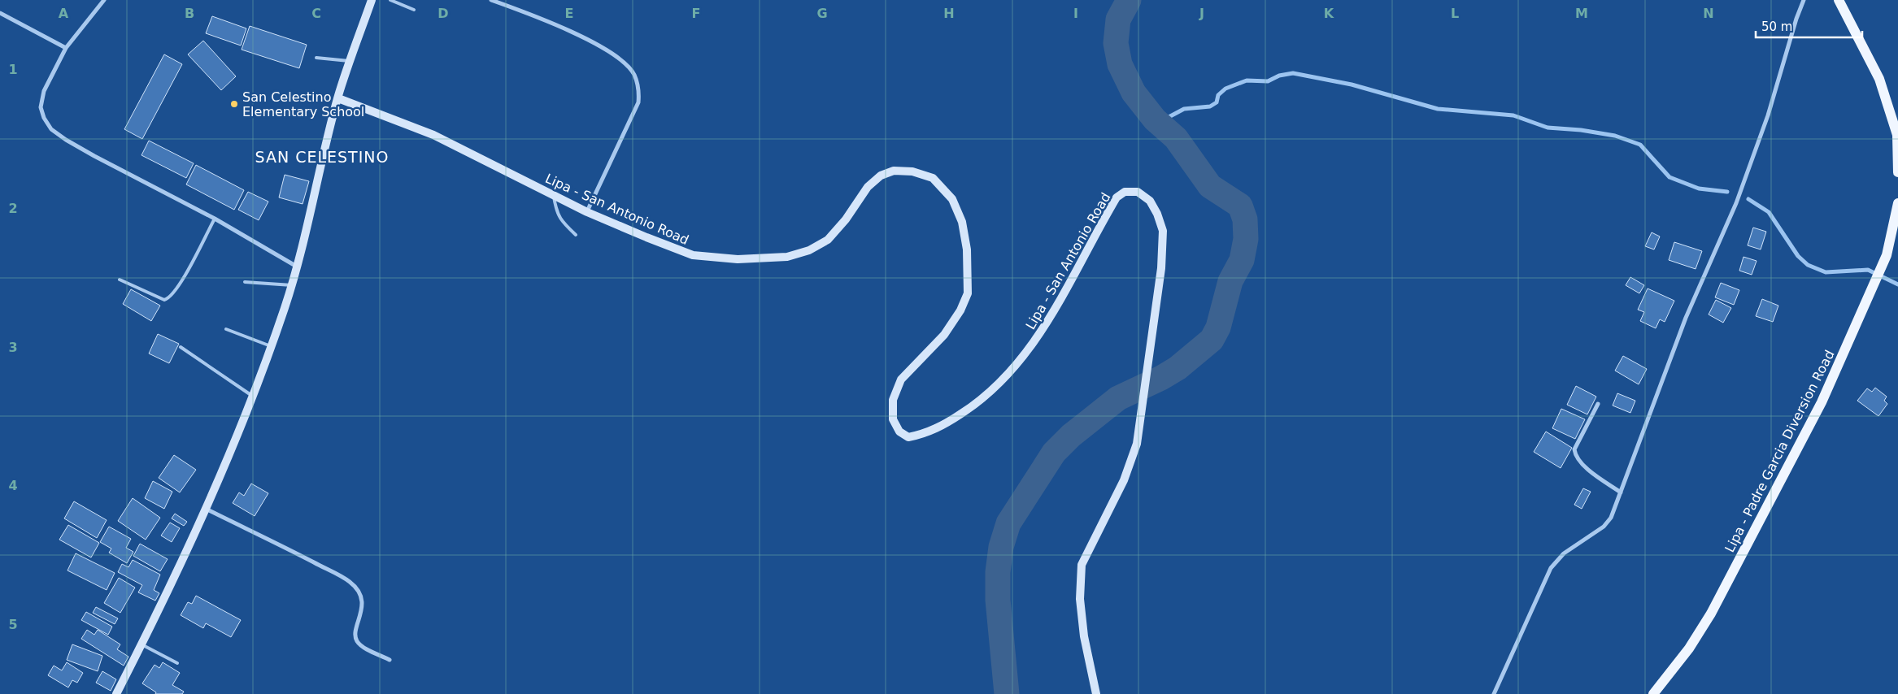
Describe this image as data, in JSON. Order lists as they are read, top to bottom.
{
  "streets": {
    "main road": ["Lipa - Padre Garcia Diversion Road"],
    "street": ["Lipa - San Antonio Road"]
  },
  "districts": ["SAN CELESTINO"],
  "places": ["San Celestino Elementary School"],
  "scale_bar": "50 m",
  "grid": {
    "columns": [
      "A",
      "B",
      "C",
      "D",
      "E",
      "F",
      "G",
      "H",
      "I",
      "J",
      "K",
      "L",
      "M",
      "N"
    ],
    "rows": [
      "1",
      "2",
      "3",
      "4",
      "5"
    ]
  }
}
